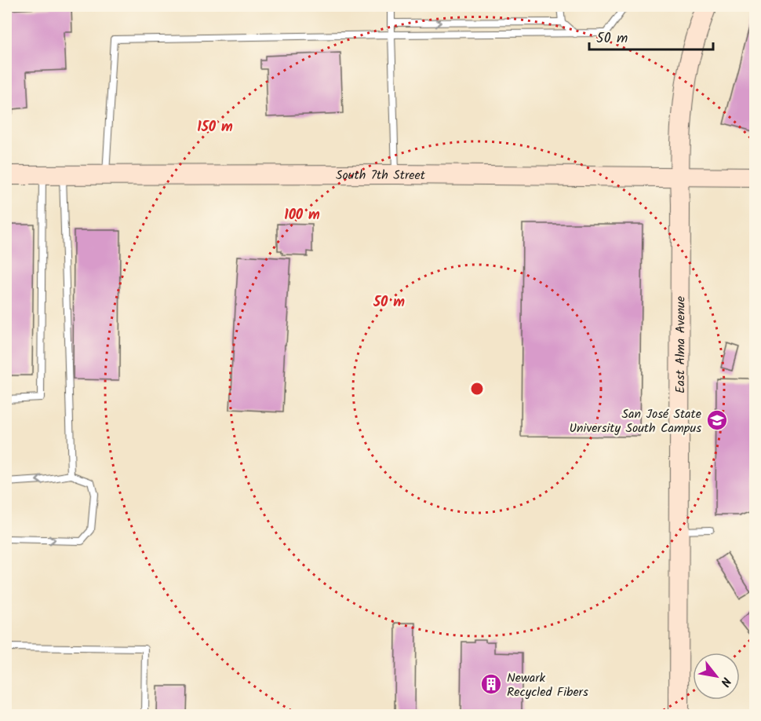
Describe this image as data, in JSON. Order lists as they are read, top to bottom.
{
  "streets": {
    "street": ["South 7th Street", "East Alma Avenue"]
  },
  "crossings": [
    ["South 7th Street", "East Alma Avenue"]
  ],
  "places": {
    "school or university": ["San José State University South Campus"],
    "building": ["Newark Recycled Fibers"]
  },
  "scale_bar": "50 m",
  "north": "bottom right",
  "rings": ["150 m", "100 m", "50 m"]
}
